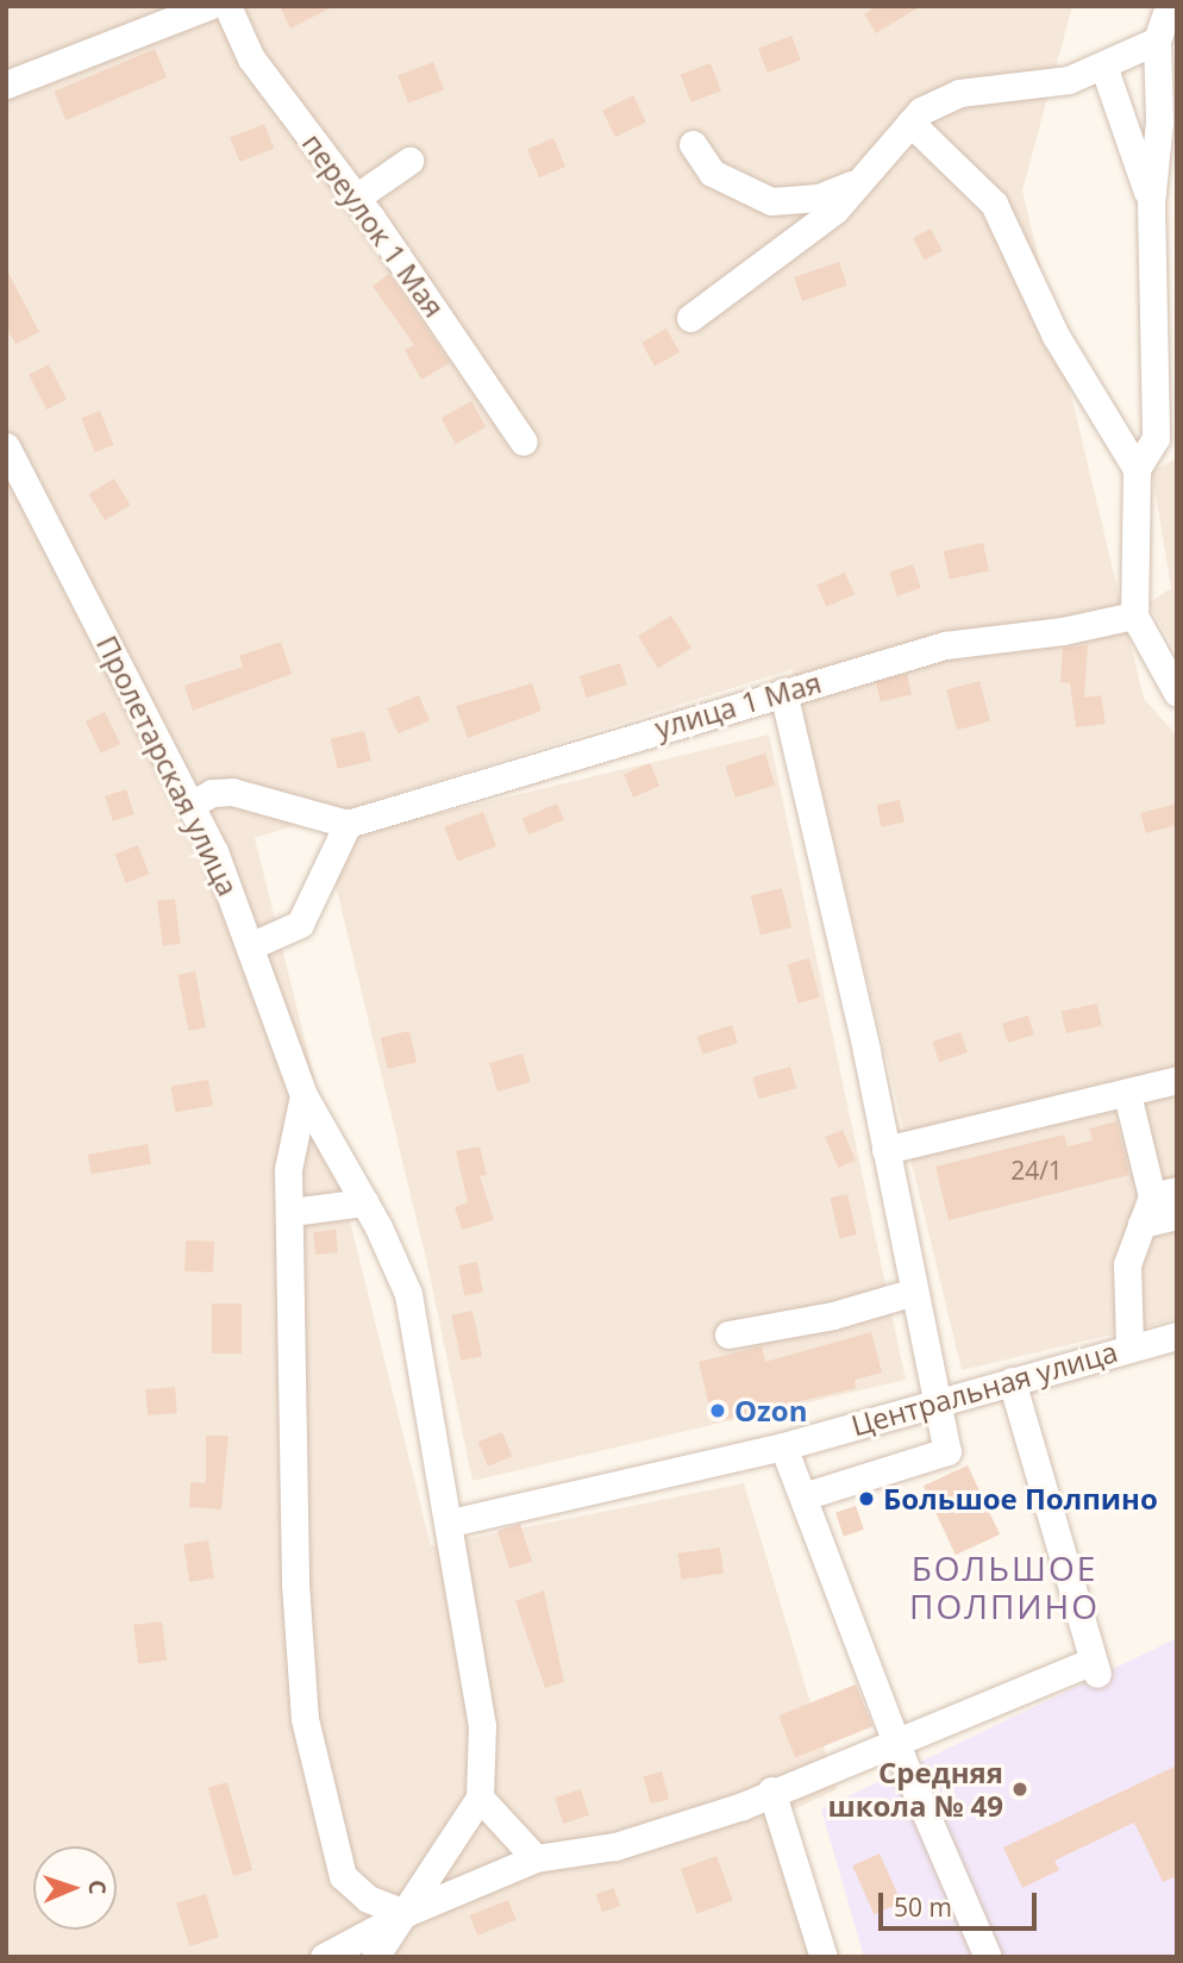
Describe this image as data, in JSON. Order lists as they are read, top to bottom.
{
  "streets": {
    "street": [
      "переулок 1 Мая",
      "улица 1 Мая",
      "Пролетарская улица",
      "Центральная улица"
    ]
  },
  "districts": ["БОЛЬШОЕ ПОЛПИНО"],
  "places": ["Ozon", "Большое Полпино", "Средняя школа № 49"],
  "house_numbers": ["24/1"],
  "scale_bar": "50 m",
  "north": "right"
}
